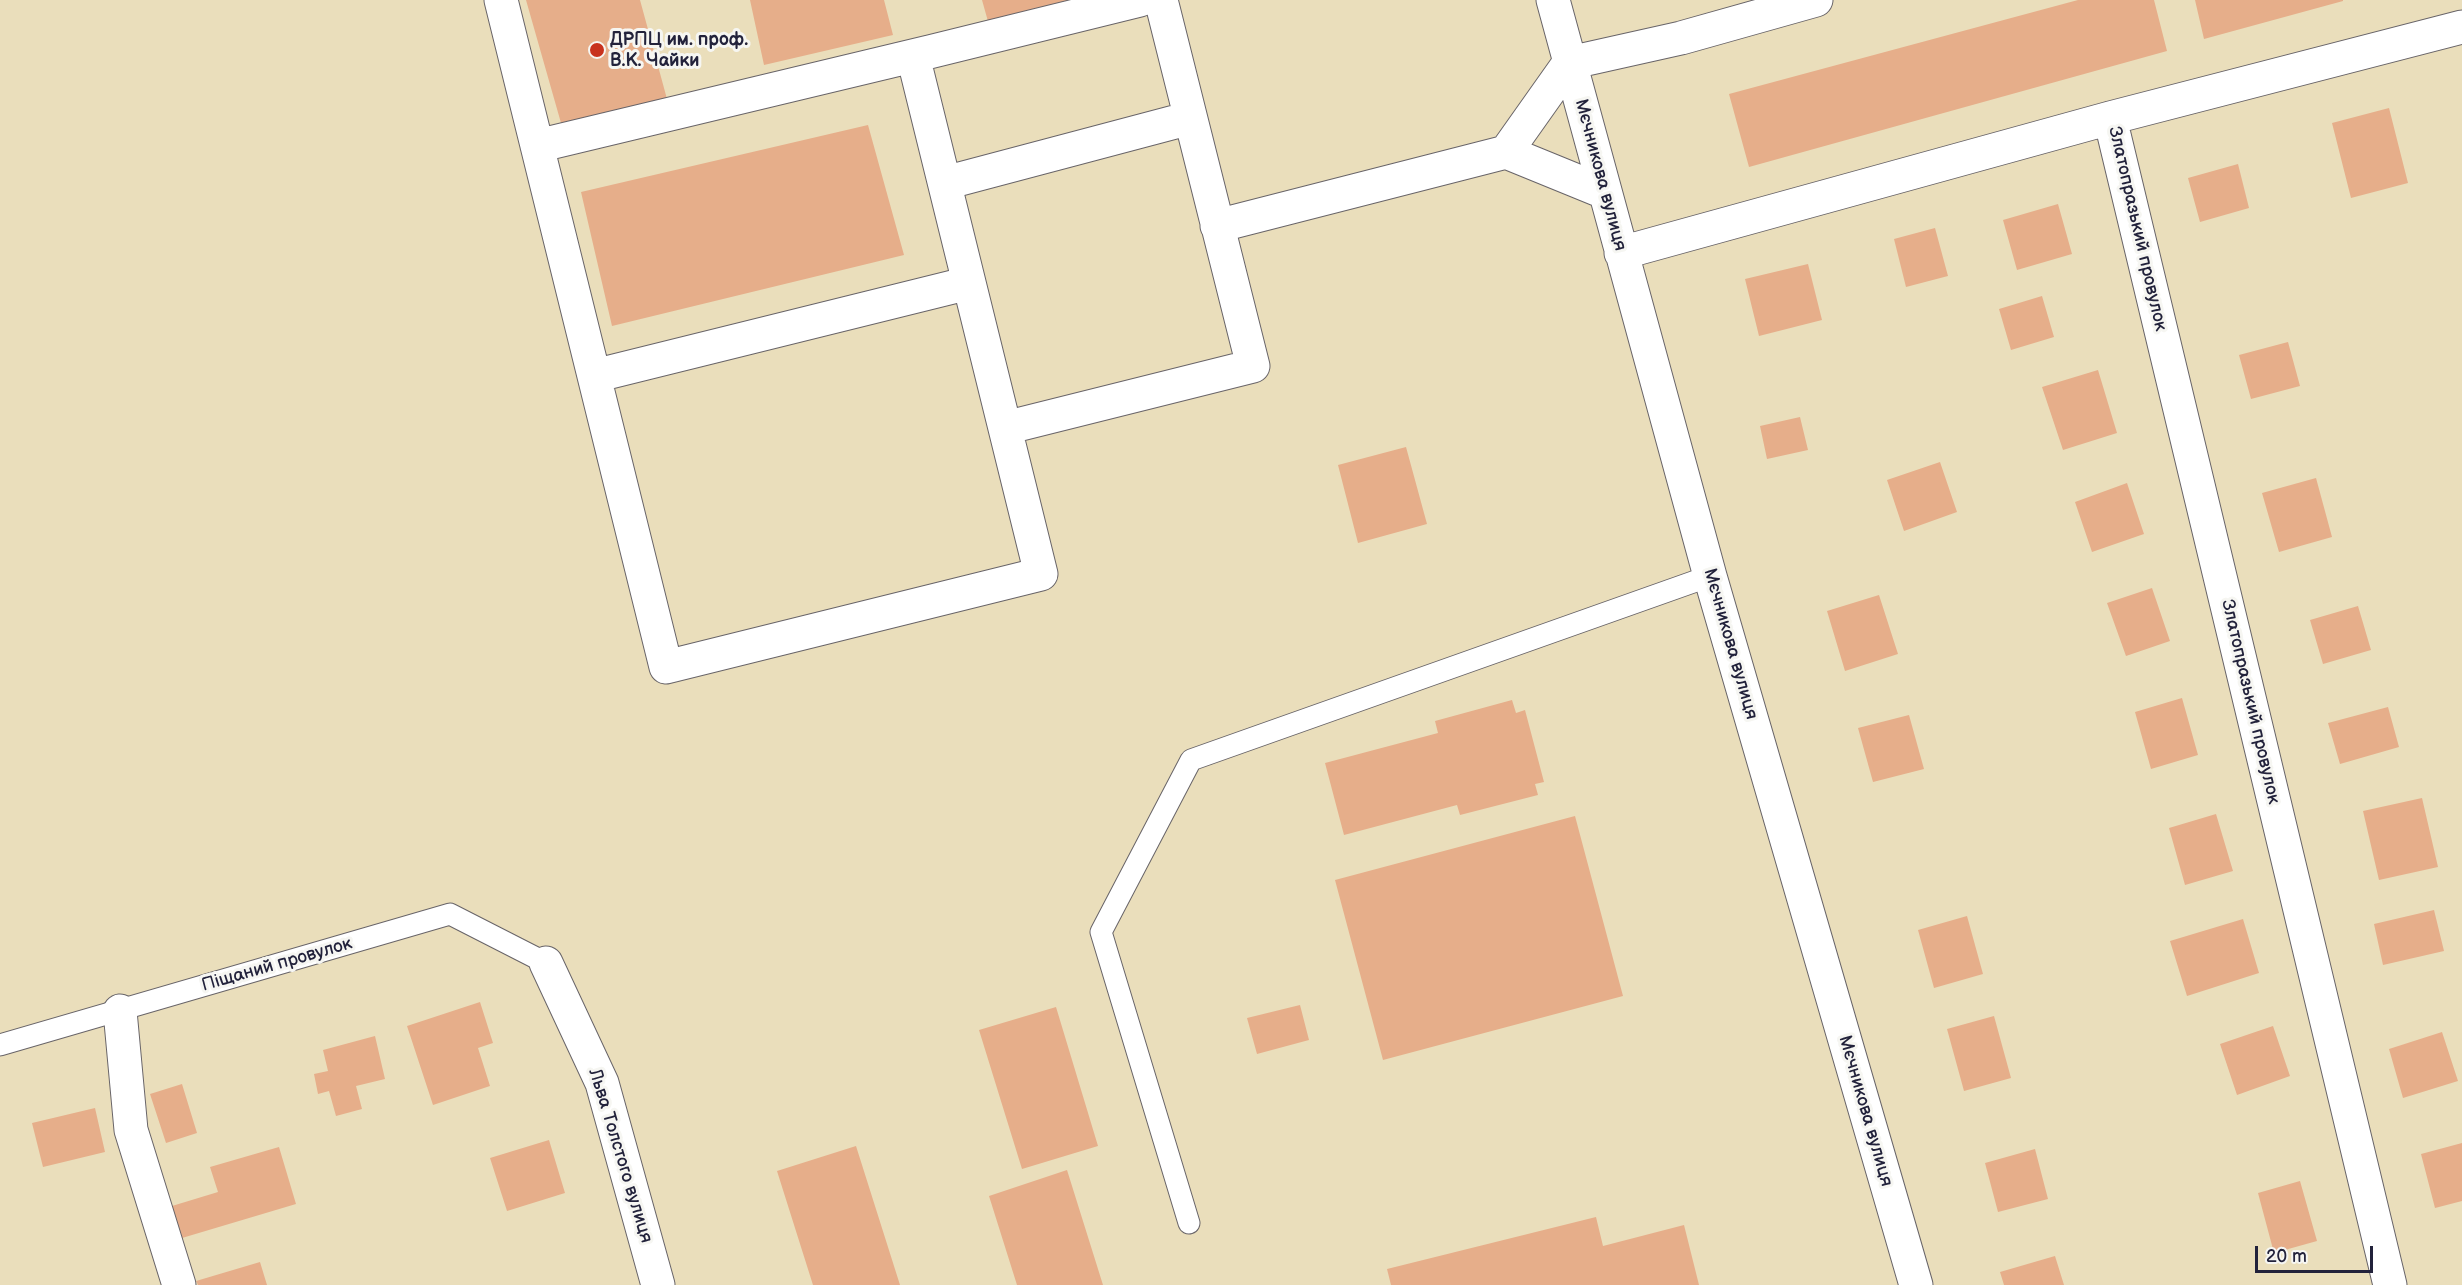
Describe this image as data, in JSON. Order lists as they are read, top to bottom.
{
  "streets": {
    "street": ["Мєчникова вулиця", "Златопразький провулок", "Льва Толстого вулиця"],
    "lane": ["Піщаний провулок"]
  },
  "crossings": [
    ["Піщаний провулок", "Льва Толстого вулиця"]
  ],
  "places": ["ДРПЦ им. проф. В.К. Чайки"],
  "scale_bar": "20 m"
}
